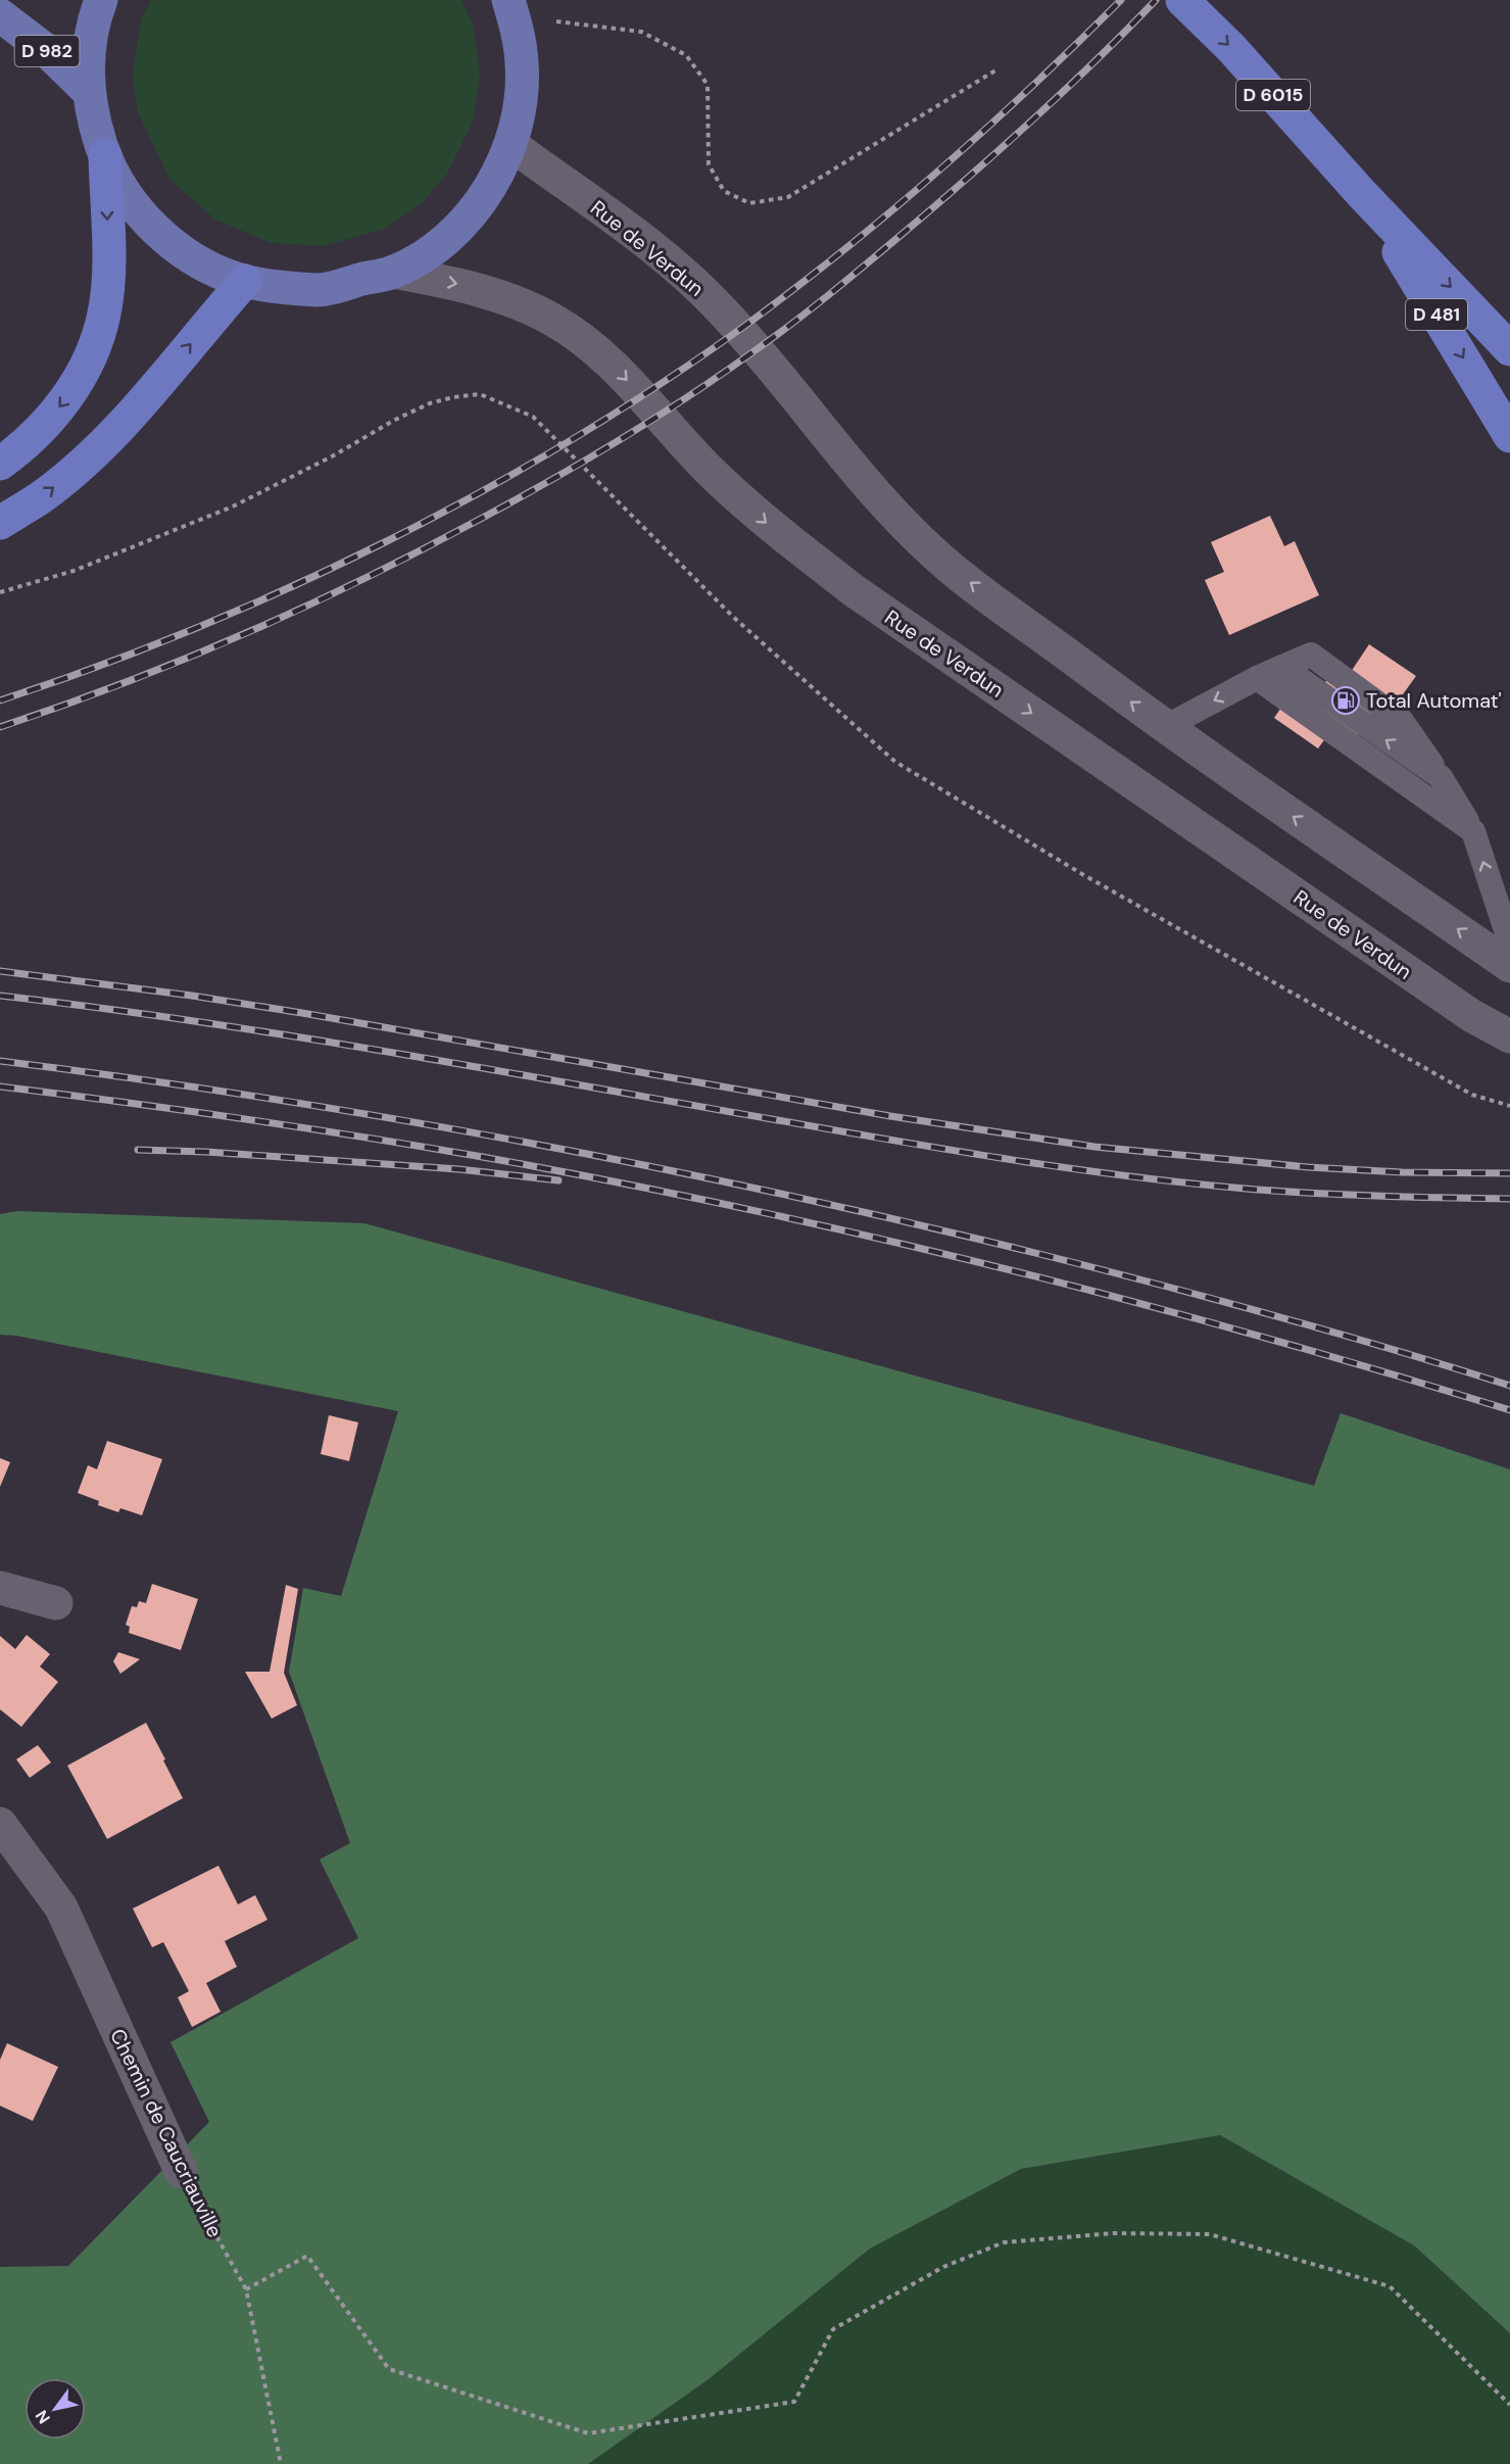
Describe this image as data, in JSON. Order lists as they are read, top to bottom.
{
  "streets": {
    "highway": ["D 6015", "D 481"],
    "main road": ["D 982", "Rue de Verdun", "Chemin de Caucriauville"]
  },
  "crossings": [
    ["D 6015", "D 481"]
  ],
  "places": {
    "fuel station": ["Total Automat'"]
  },
  "north": "bottom left"
}
